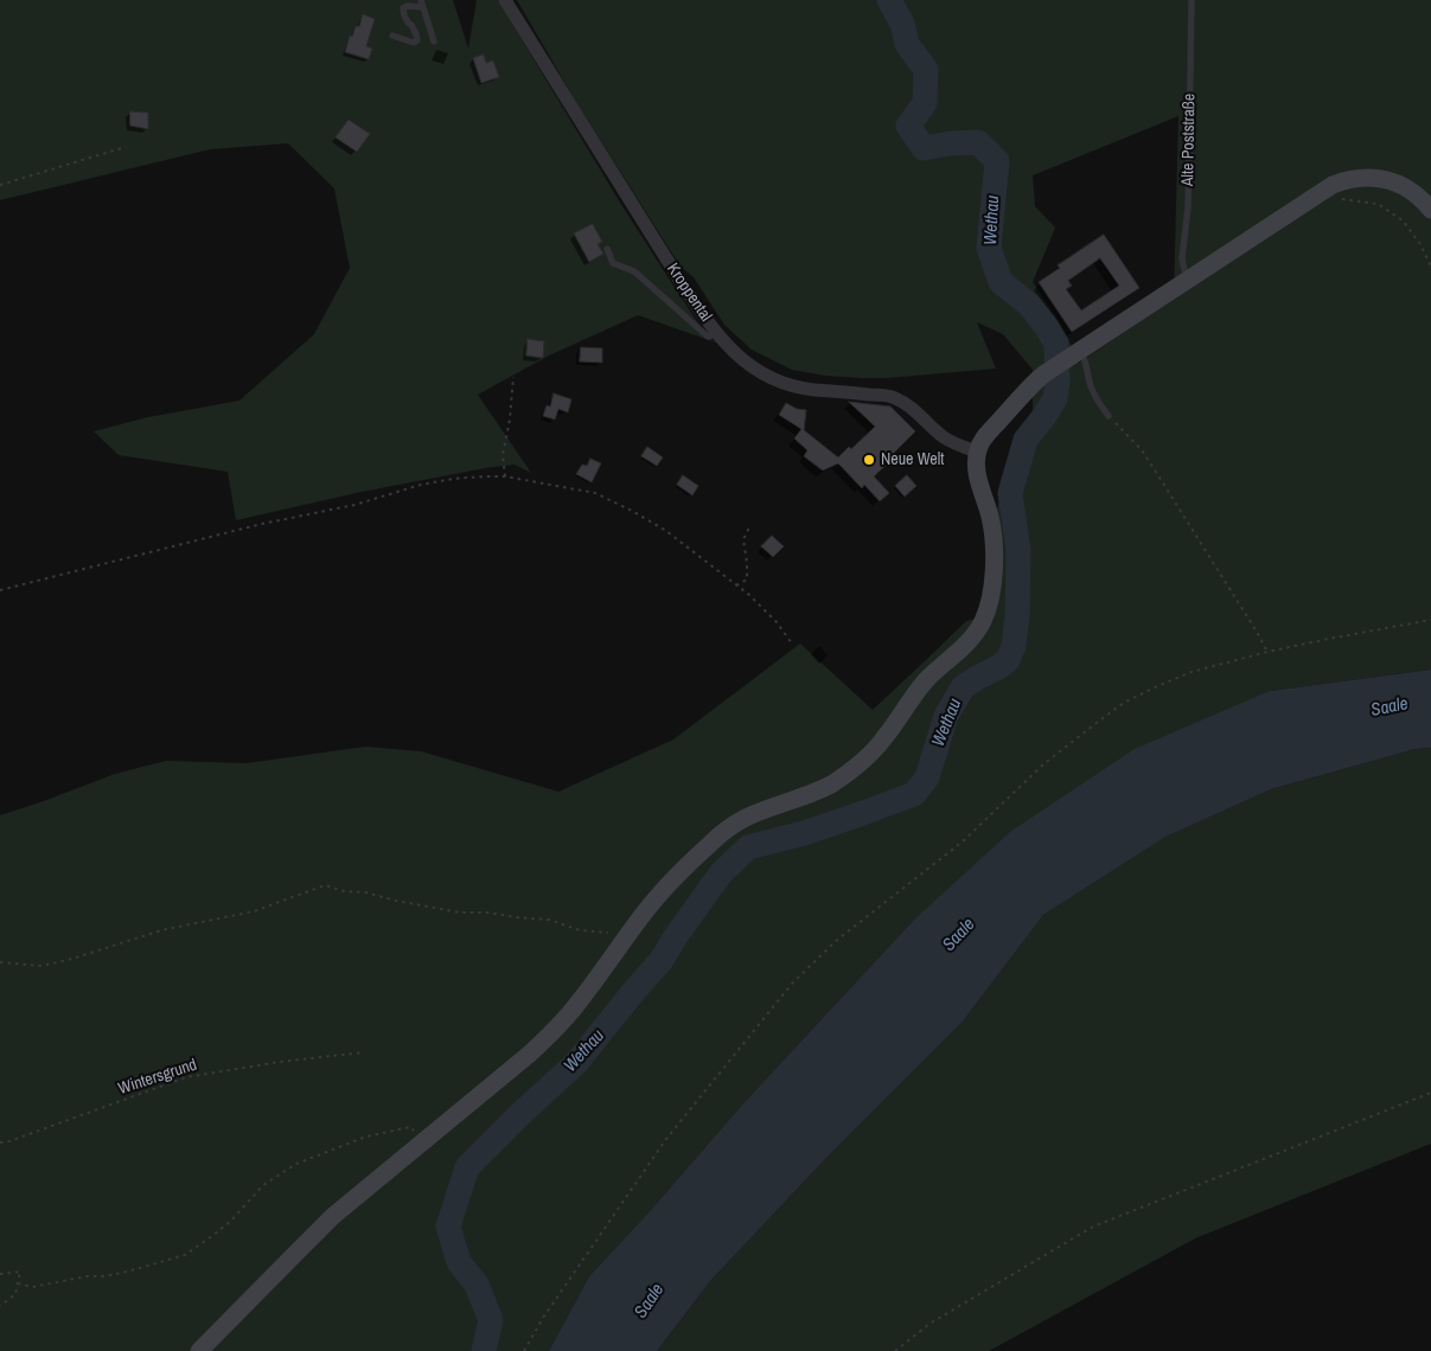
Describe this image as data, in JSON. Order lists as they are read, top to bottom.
{
  "streets": {
    "street": ["Kroppental"],
    "lane": ["Alte Poststraße"],
    "path": ["Wintersgrund"]
  },
  "water": ["Wethau", "Saale"],
  "places": ["Neue Welt"]
}
